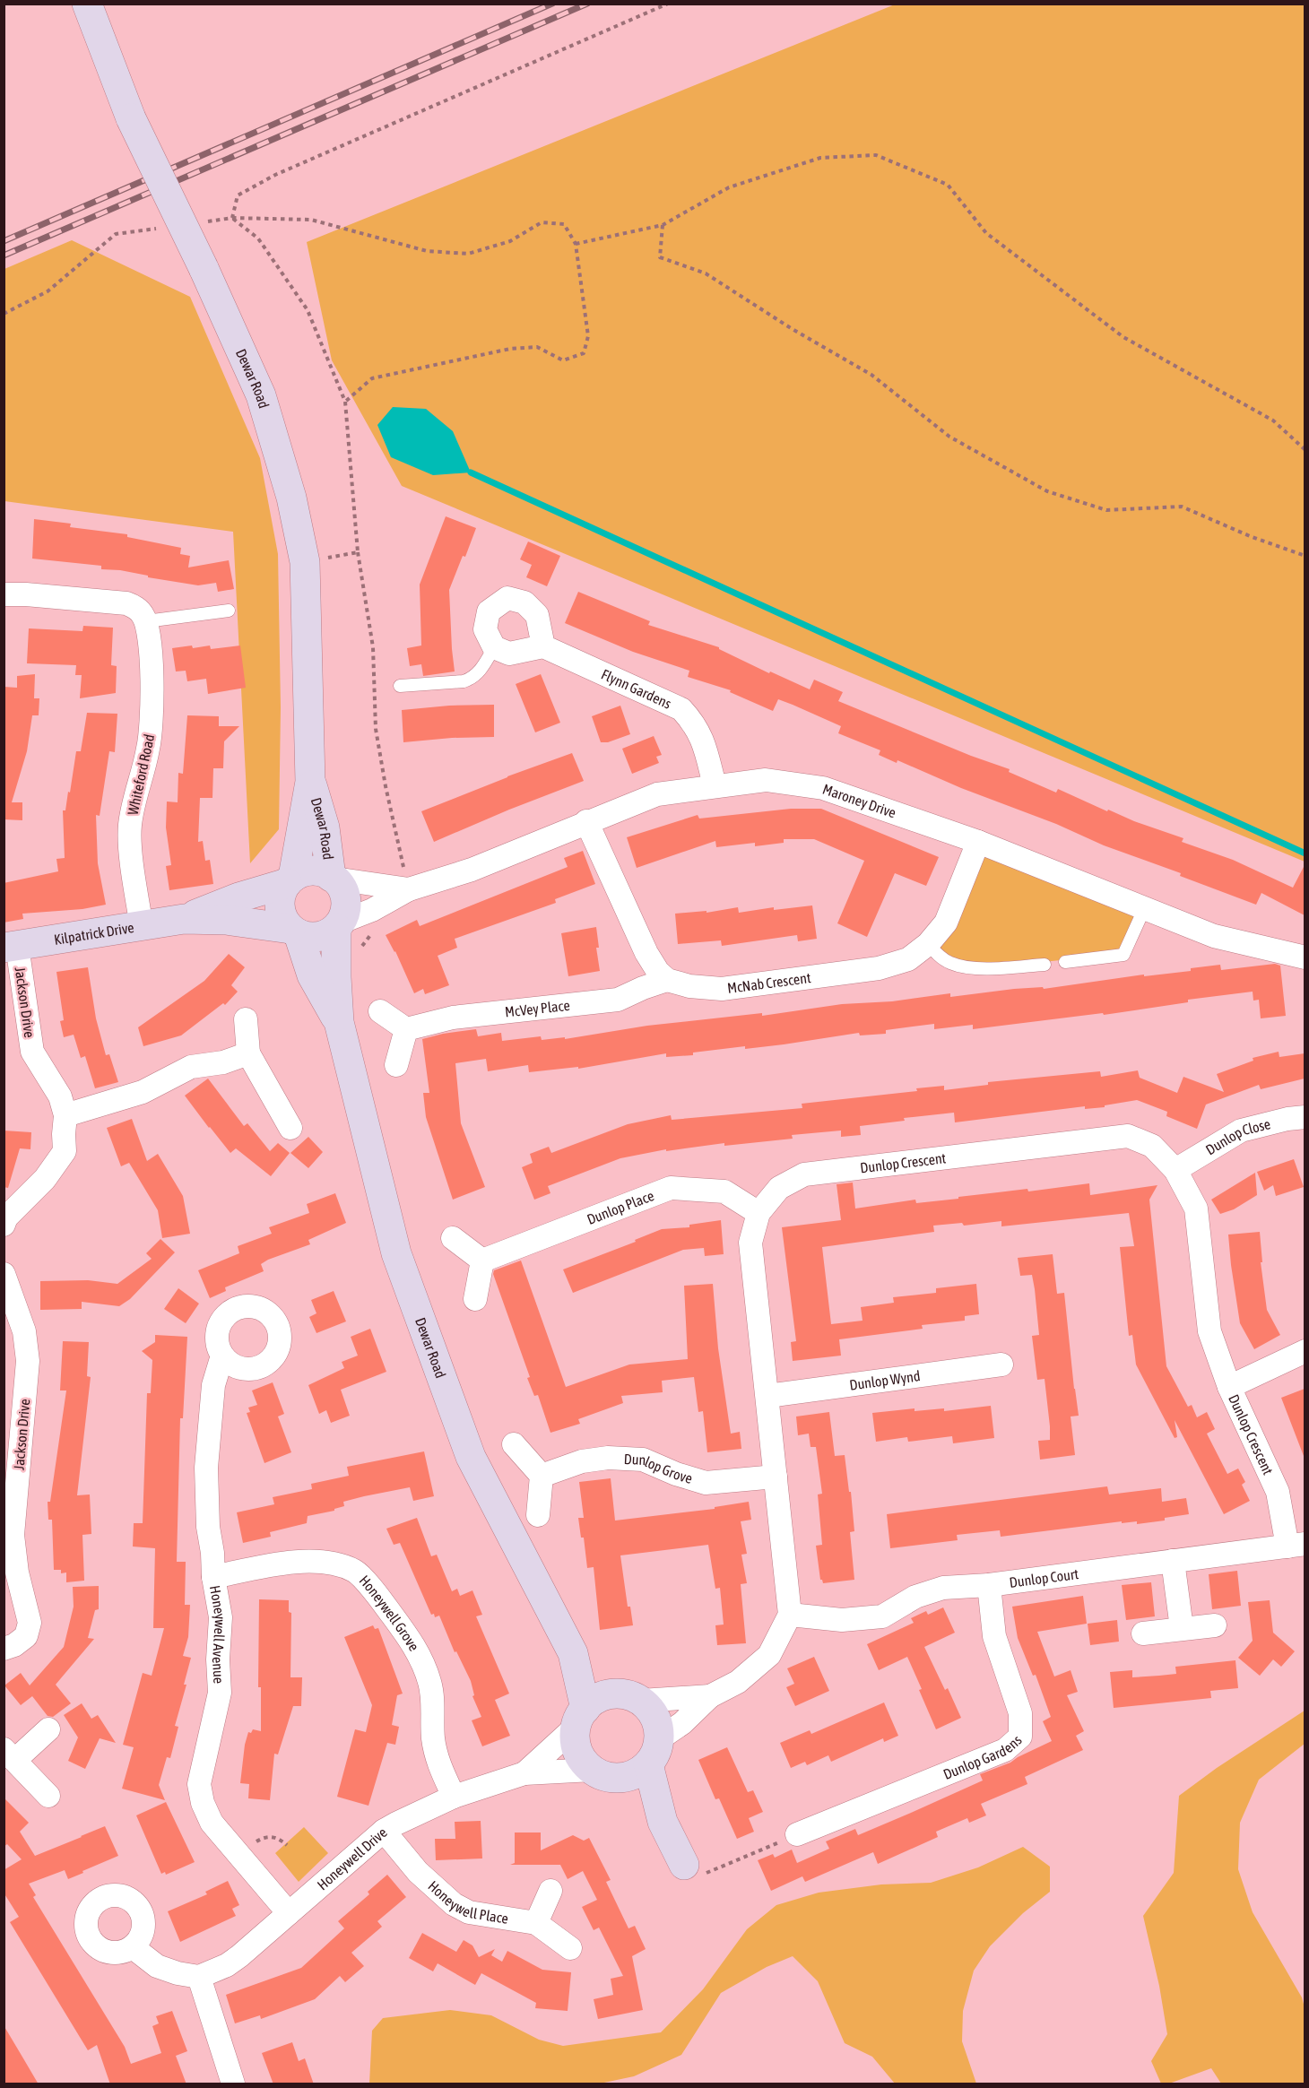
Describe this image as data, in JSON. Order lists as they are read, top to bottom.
{
  "streets": {
    "street": [
      "Dewar Road",
      "Flynn Gardens",
      "Whiteford Road",
      "Maroney Drive",
      "Kilpatrick Drive",
      "McNab Crescent",
      "Jackson Drive",
      "McVey Place",
      "Dunlop Close",
      "Dunlop Crescent",
      "Dunlop Place",
      "Dunlop Wynd",
      "Dunlop Grove",
      "Dunlop Court",
      "Honeywell Grove",
      "Honeywell Avenue",
      "Dunlop Gardens",
      "Honeywell Drive",
      "Honeywell Place"
    ]
  },
  "crossings": [
    ["Dewar Road", "Maroney Drive"],
    ["Dewar Road", "Kilpatrick Drive"],
    ["Dewar Road", "Honeywell Drive"],
    ["Flynn Gardens", "Maroney Drive"],
    ["Whiteford Road", "Kilpatrick Drive"],
    ["Maroney Drive", "Kilpatrick Drive"],
    ["Maroney Drive", "McNab Crescent"],
    ["Kilpatrick Drive", "Jackson Drive"],
    ["McNab Crescent", "McVey Place"],
    ["Dunlop Close", "Dunlop Crescent"],
    ["Dunlop Crescent", "Dunlop Place"],
    ["Dunlop Crescent", "Dunlop Wynd"],
    ["Dunlop Crescent", "Dunlop Grove"],
    ["Dunlop Crescent", "Dunlop Court"],
    ["Dunlop Court", "Dunlop Gardens"],
    ["Honeywell Grove", "Honeywell Avenue"],
    ["Honeywell Grove", "Honeywell Drive"],
    ["Honeywell Avenue", "Honeywell Drive"],
    ["Honeywell Drive", "Honeywell Place"]
  ]
}
